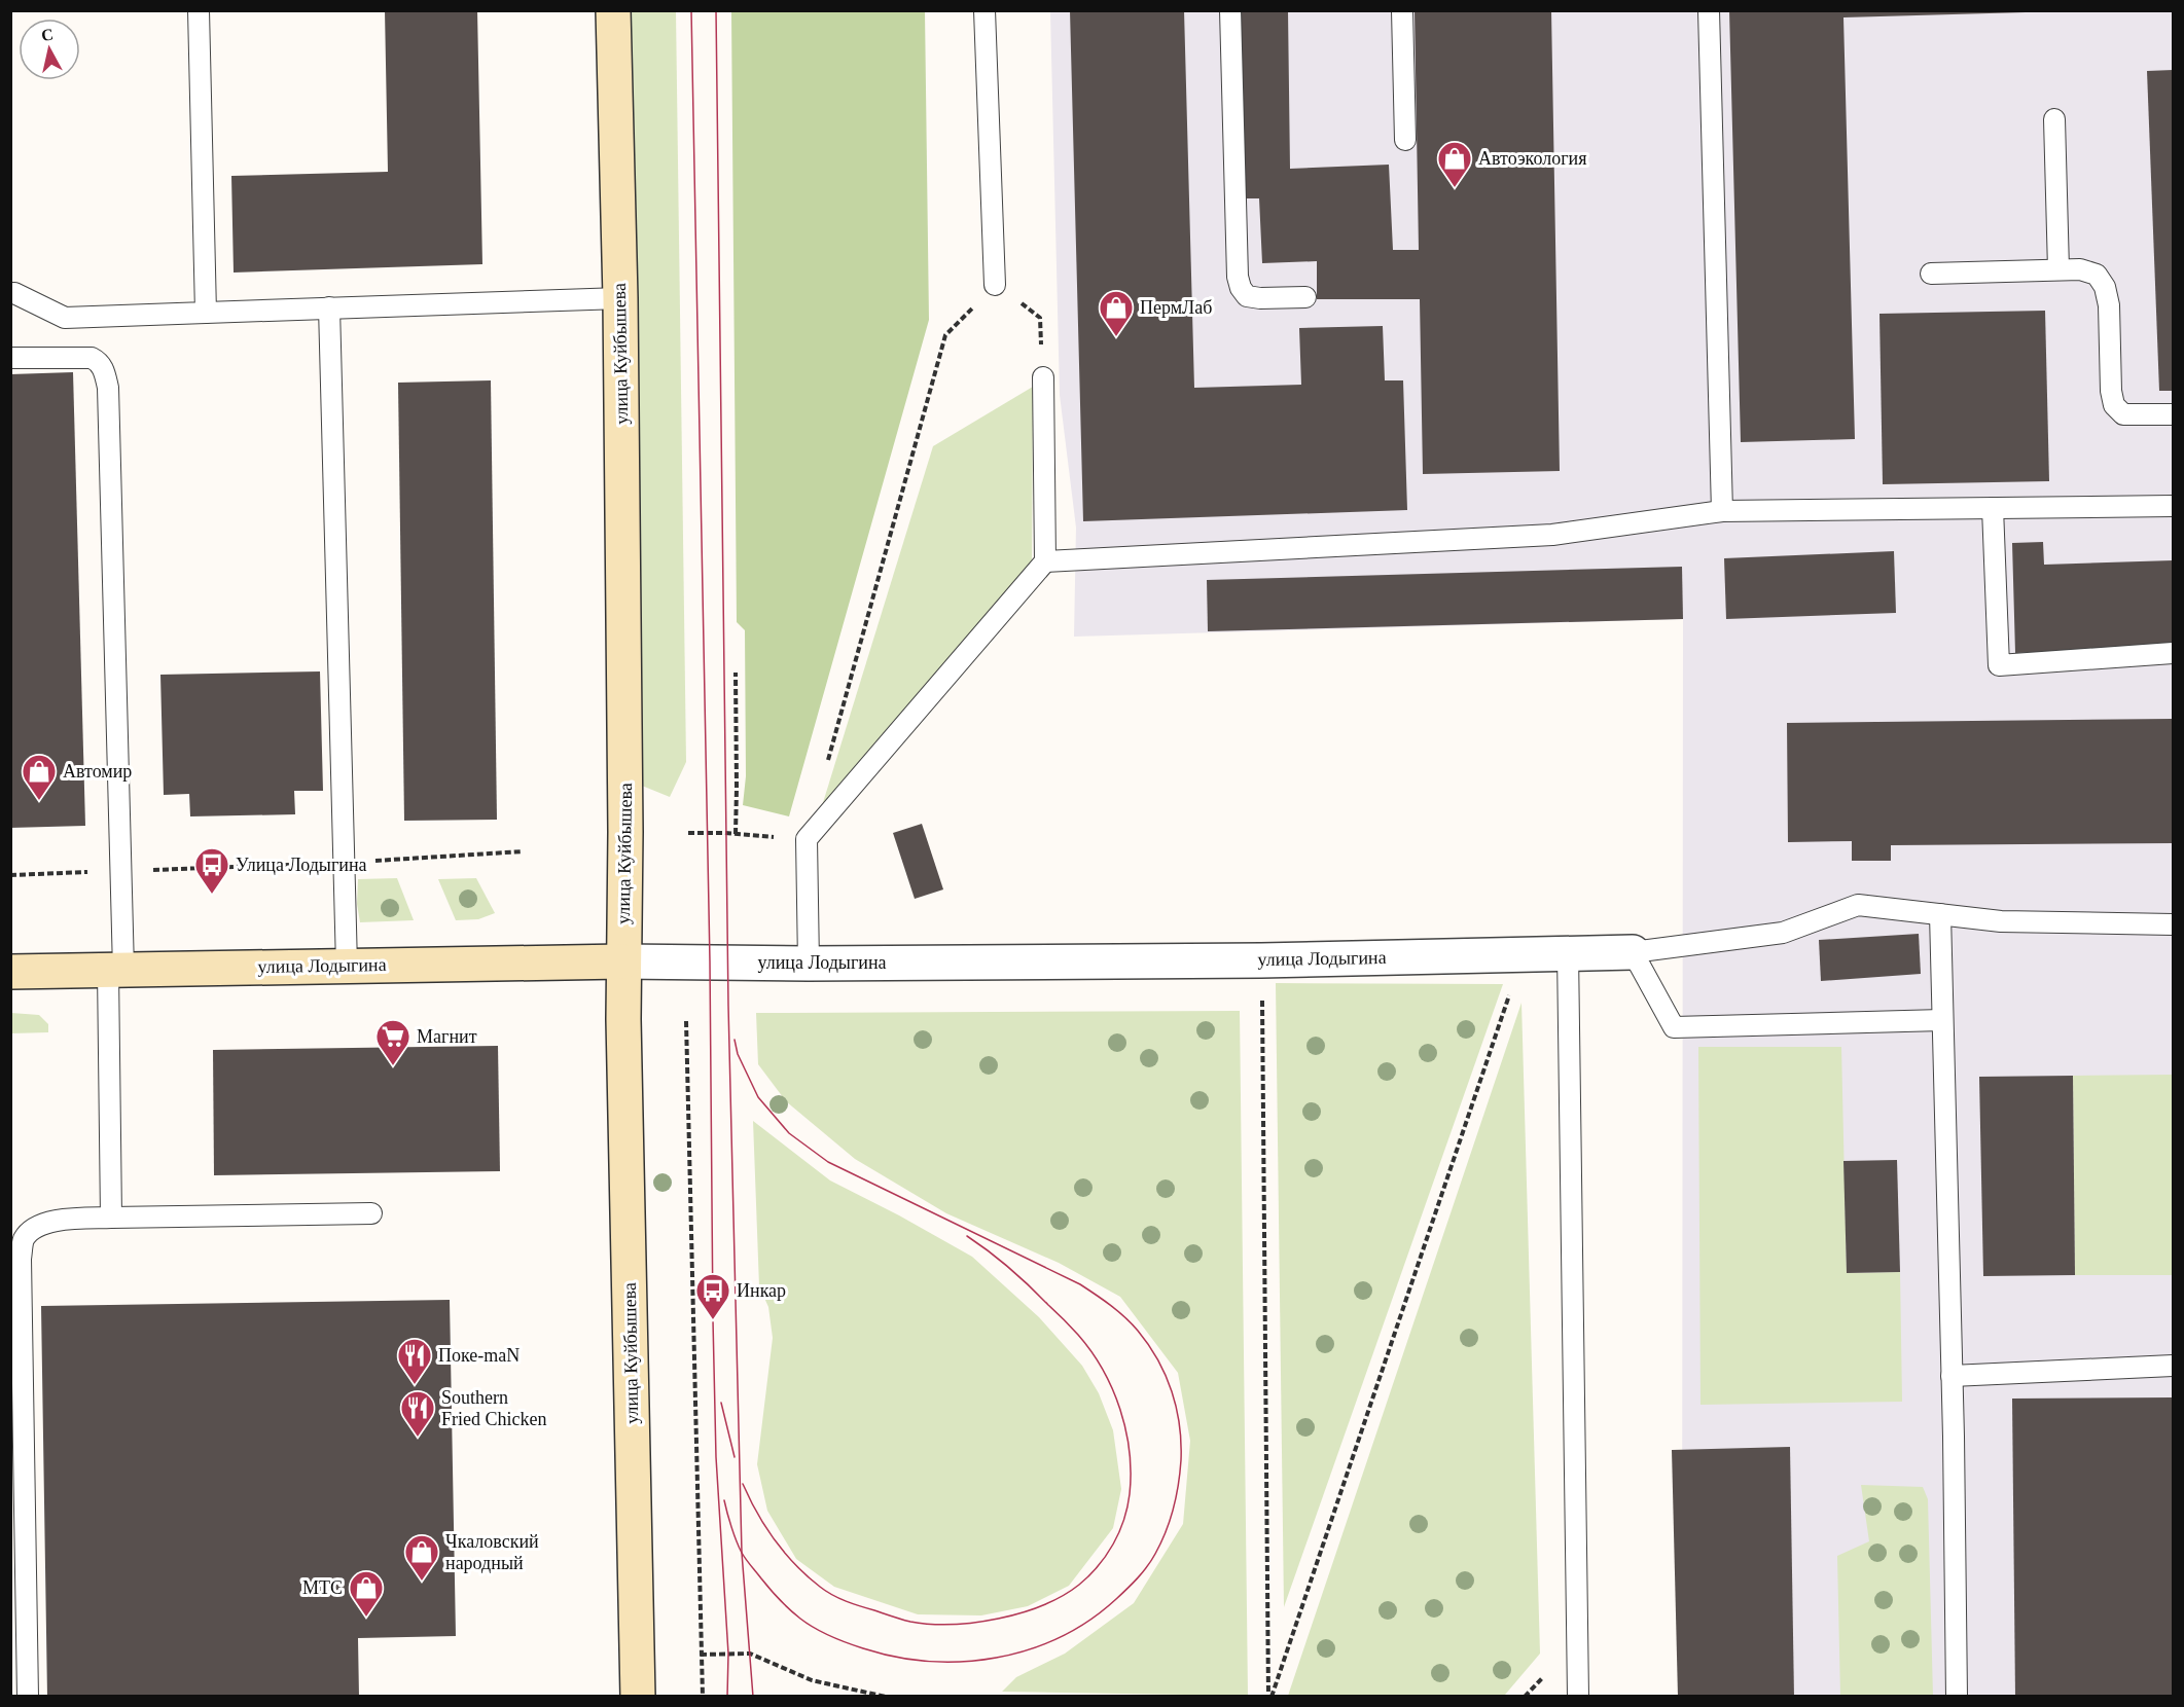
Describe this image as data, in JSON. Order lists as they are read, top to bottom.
{
  "streets": {
    "main road": ["улица Куйбышева", "улица Лодыгина"]
  },
  "crossings": [
    ["улица Куйбышева", "улица Лодыгина"]
  ],
  "places": {
    "shop": [
      "Автоэкология",
      "ПермЛаб",
      "Автомир",
      "Чкаловский народный",
      "МТС"
    ],
    "bus stop": ["Улица Лодыгина", "Инкар"],
    "supermarket": ["Магнит"],
    "restaurant": ["Поке-maN", "Southern Fried Chicken"]
  },
  "north": "top"
}
